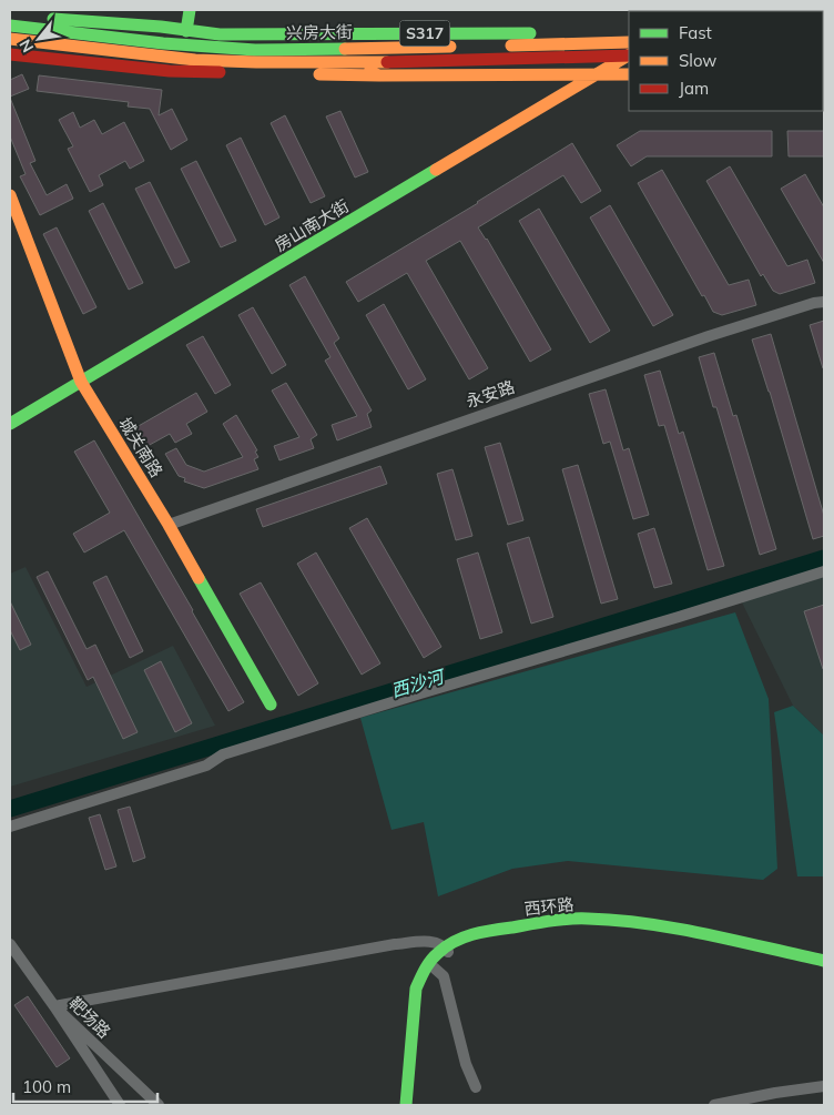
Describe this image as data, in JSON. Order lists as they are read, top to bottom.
{
  "streets": {
    "main road": [
      "兴房大街",
      "S317",
      "房山南大街",
      "城关南路",
      "西环路"
    ],
    "street": ["永安路", "靶场路"]
  },
  "crossings": [
    ["兴房大街", "房山南大街"],
    ["房山南大街", "城关南路"],
    ["永安路", "城关南路"]
  ],
  "water": ["西沙河"],
  "legend": ["Fast", "Slow", "Jam"],
  "scale_bar": "100 m",
  "north": "bottom left"
}
